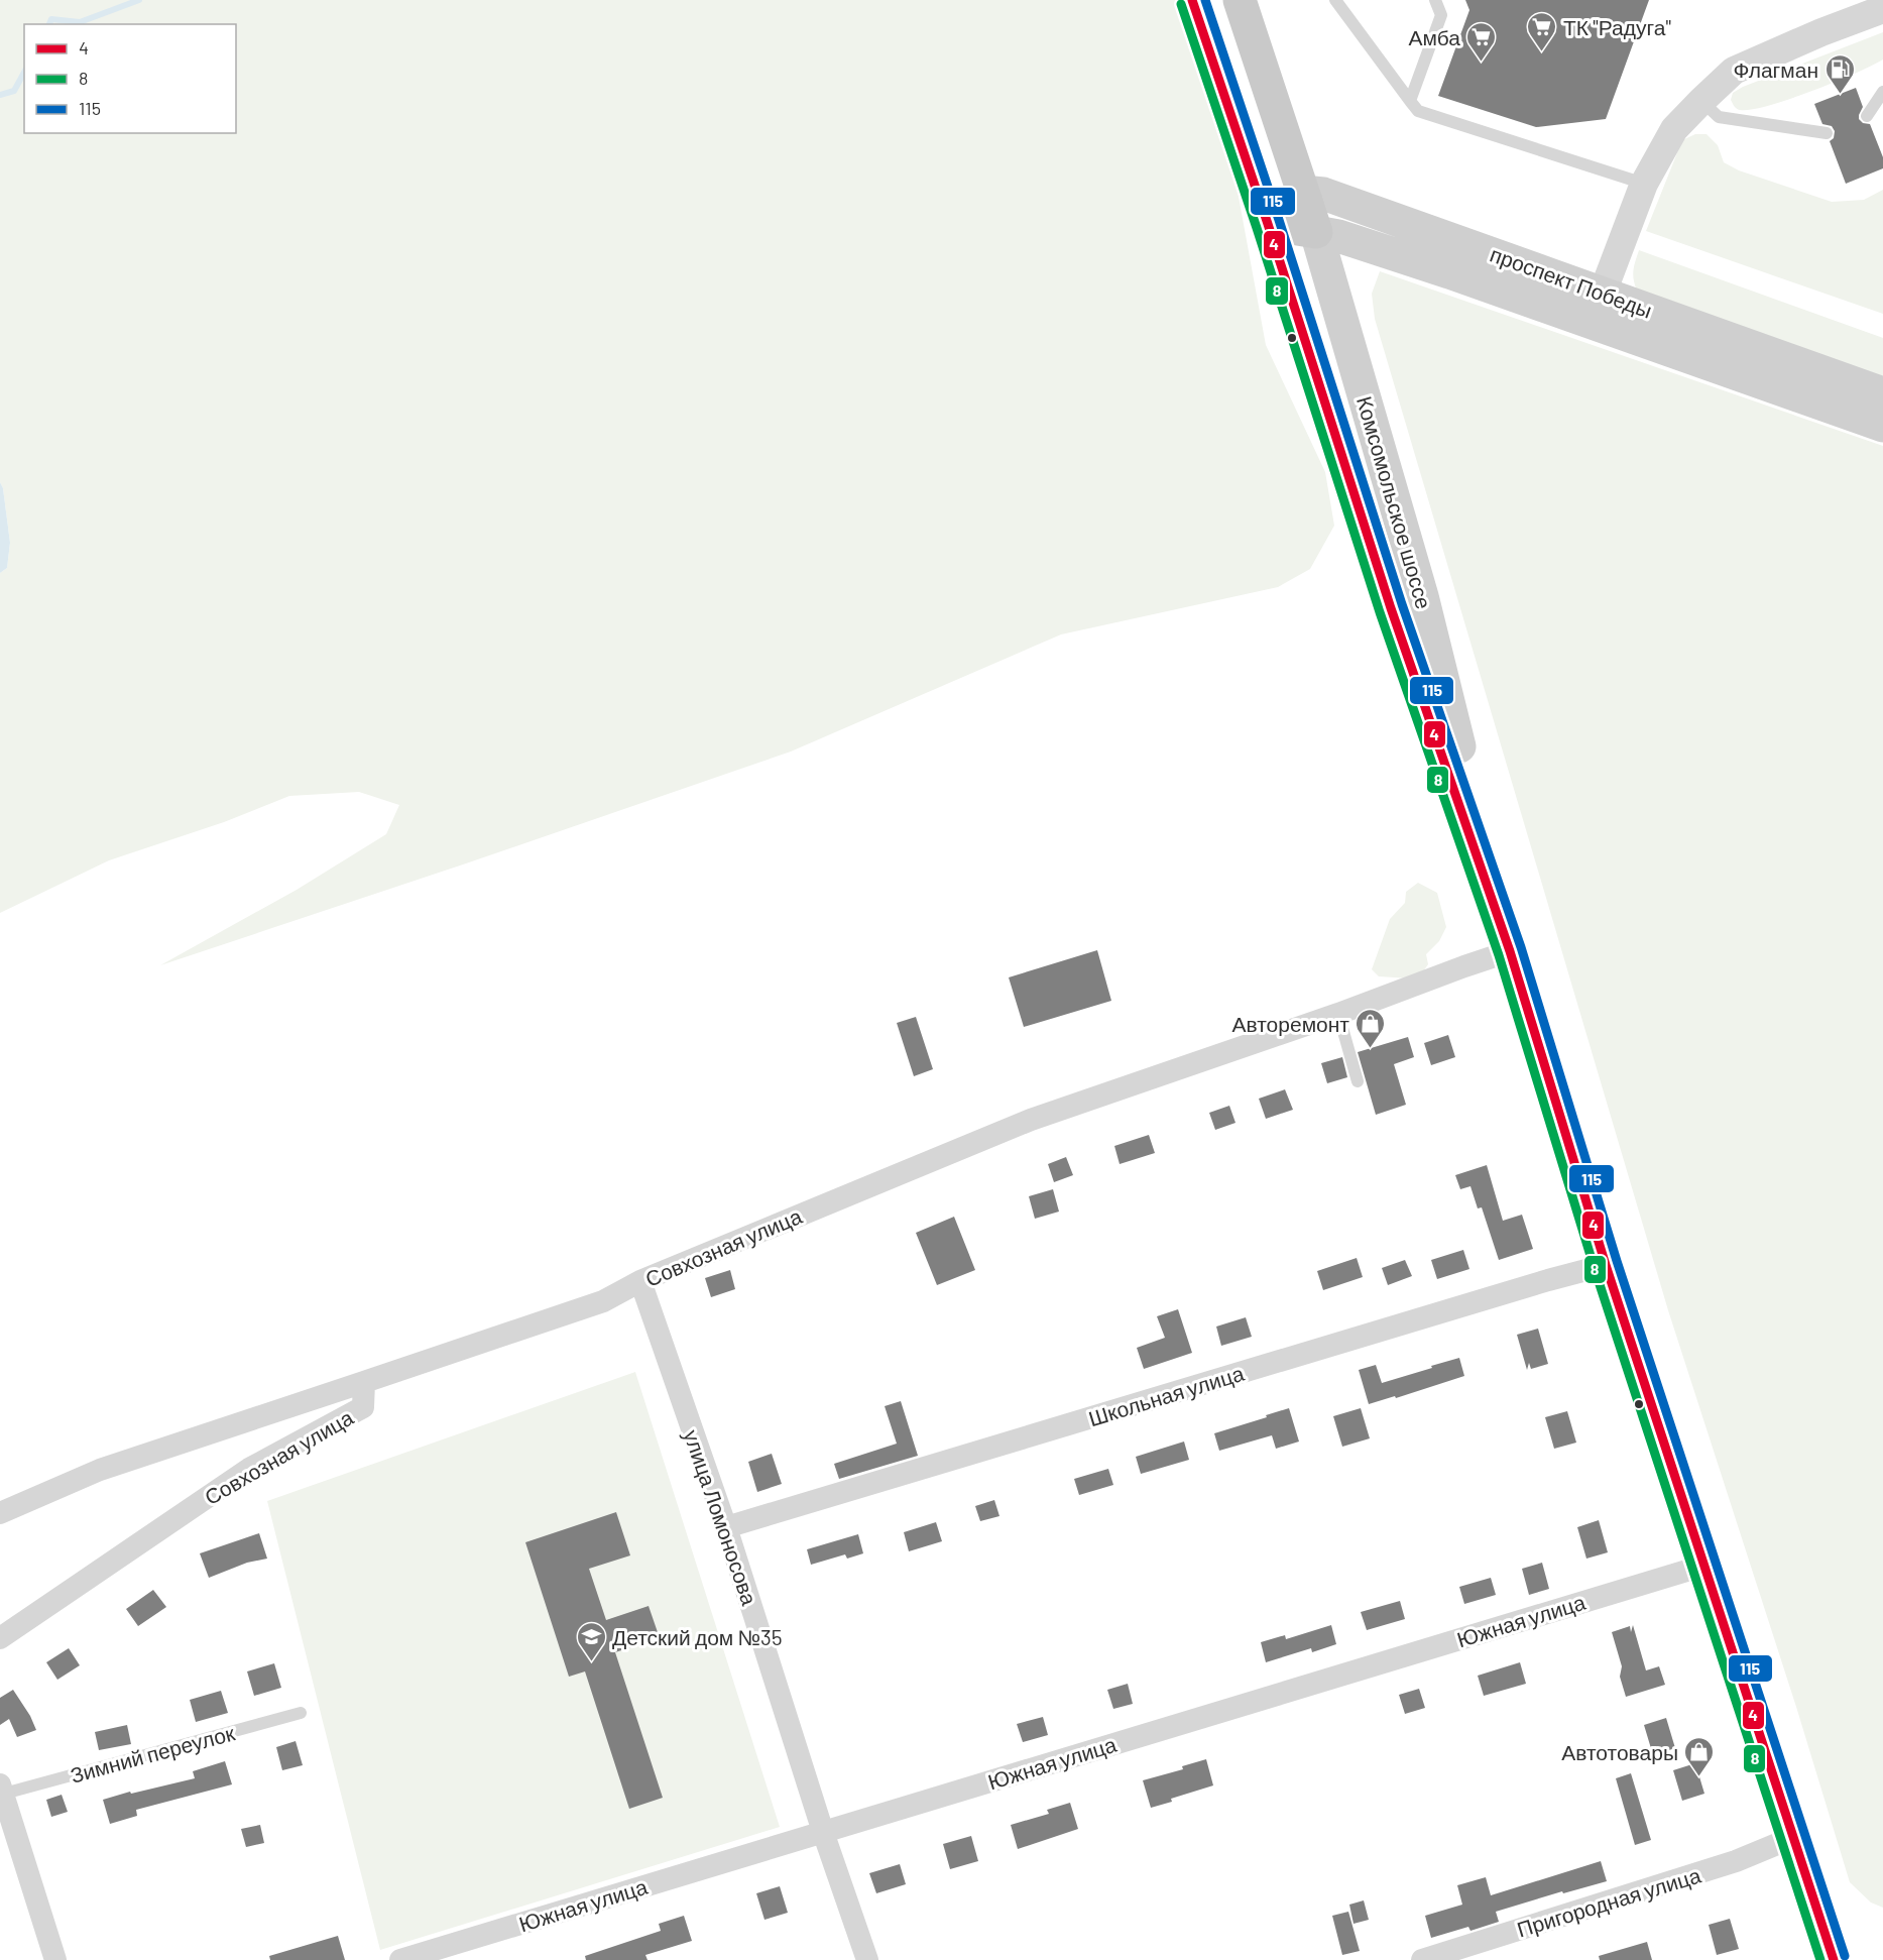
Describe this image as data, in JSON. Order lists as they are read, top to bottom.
{
  "streets": {
    "main road": ["проспект Победы", "Комсомольское шоссе"],
    "street": [
      "Совхозная улица",
      "Школьная улица",
      "улица Ломоносова",
      "Южная улица",
      "Пригородная улица"
    ],
    "lane": ["Зимний переулок"]
  },
  "crossings": [
    ["проспект Победы", "Комсомольское шоссе"],
    ["Комсомольское шоссе", "Совхозная улица"],
    ["Комсомольское шоссе", "Школьная улица"],
    ["Комсомольское шоссе", "Южная улица"],
    ["Комсомольское шоссе", "Пригородная улица"],
    ["Совхозная улица", "улица Ломоносова"],
    ["Школьная улица", "улица Ломоносова"],
    ["улица Ломоносова", "Южная улица"]
  ],
  "places": {
    "supermarket": ["ТК \"Радуга\"", "Амба"],
    "fuel station": ["Флагман"],
    "shop": ["Авторемонт", "Автотовары"],
    "school or university": ["Детский дом №35"]
  },
  "lines": ["transit line 4", "transit line 115", "transit line 8"],
  "legend": ["4", "8", "115"]
}
